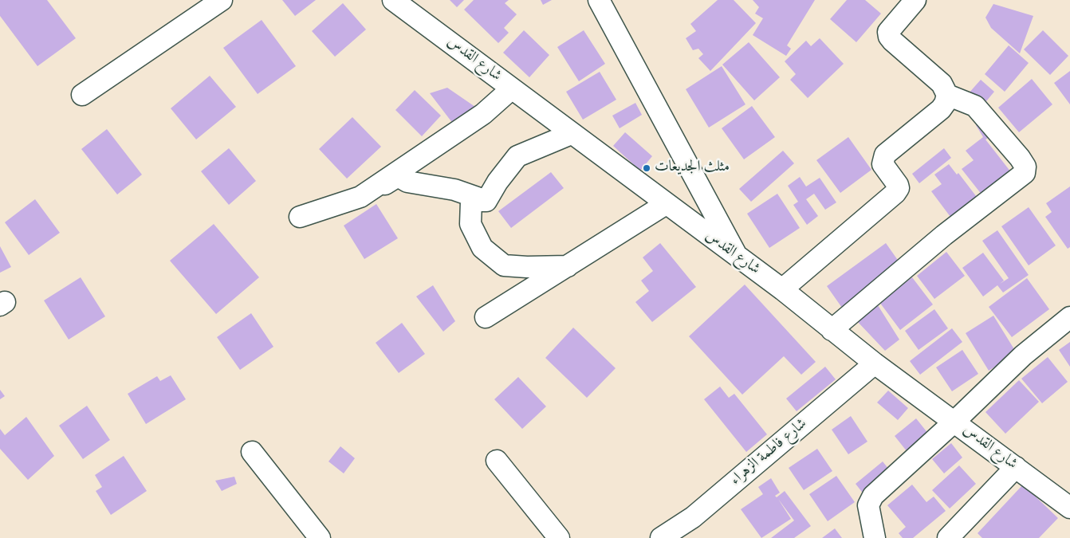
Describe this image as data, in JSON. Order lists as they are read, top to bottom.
{
  "streets": {
    "street": ["شارع القدس", "شارع فاطمة الزهراء"]
  },
  "crossings": [
    ["شارع القدس", "شارع فاطمة الزهراء"]
  ],
  "places": ["مثلث الجديعات"]
}
